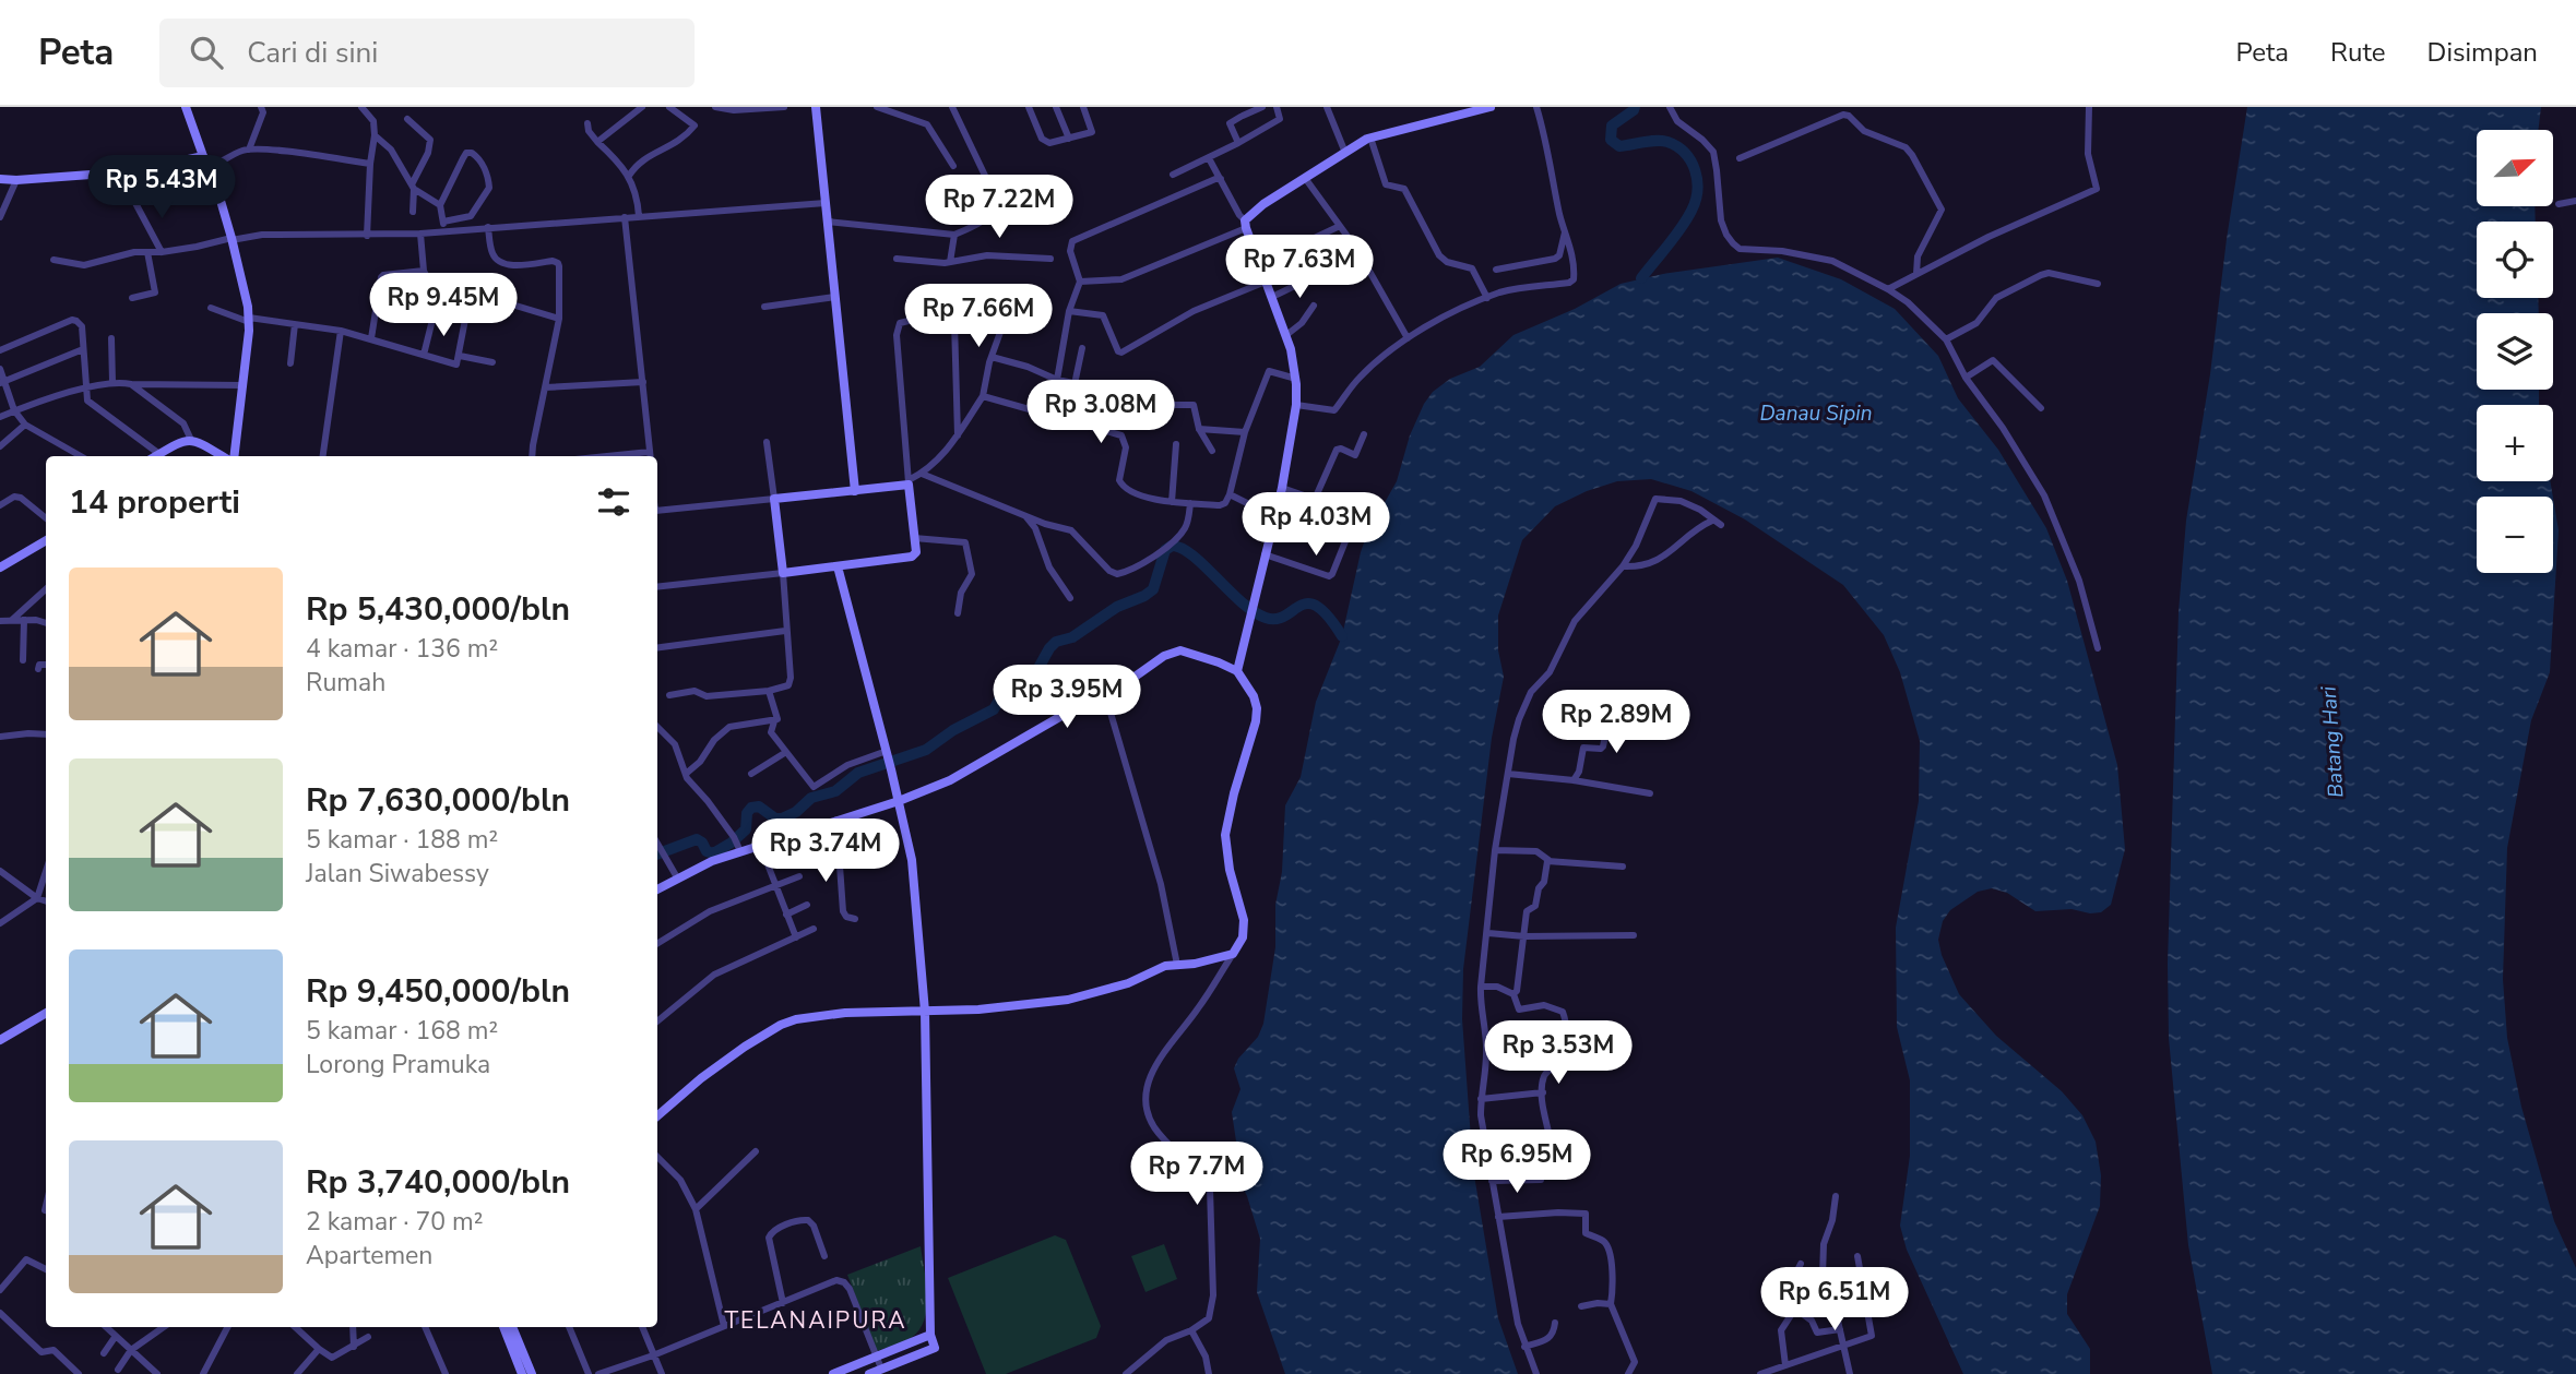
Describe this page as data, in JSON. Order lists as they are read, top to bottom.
{
  "districts": ["TELANAIPURA"],
  "water": ["Danau Sipin", "Batang Hari"],
  "north": "top right",
  "page": {
    "header": "Peta",
    "search": "Cari di sini",
    "nav": ["Peta", "Rute", "Disimpan"],
    "map_buttons": ["+", "−"],
    "price": [
      "Rp 5.43M",
      "Rp 7.22M",
      "Rp 7.63M",
      "Rp 9.45M",
      "Rp 7.66M",
      "Rp 3.08M",
      "Rp 4.03M",
      "Rp 3.95M",
      "Rp 2.89M",
      "Rp 3.74M",
      "Rp 3.53M",
      "Rp 6.95M",
      "Rp 7.7M",
      "Rp 6.51M"
    ],
    "heading": "14 properti",
    "list": [
      {
        "name": "Rp 5,430,000/bln",
        "note": "4 kamar · 136 m² · Rumah"
      },
      {
        "name": "Rp 7,630,000/bln",
        "note": "5 kamar · 188 m² · Jalan Siwabessy"
      },
      {
        "name": "Rp 9,450,000/bln",
        "note": "5 kamar · 168 m² · Lorong Pramuka"
      },
      {
        "name": "Rp 3,740,000/bln",
        "note": "2 kamar · 70 m² · Apartemen"
      }
    ]
  }
}
